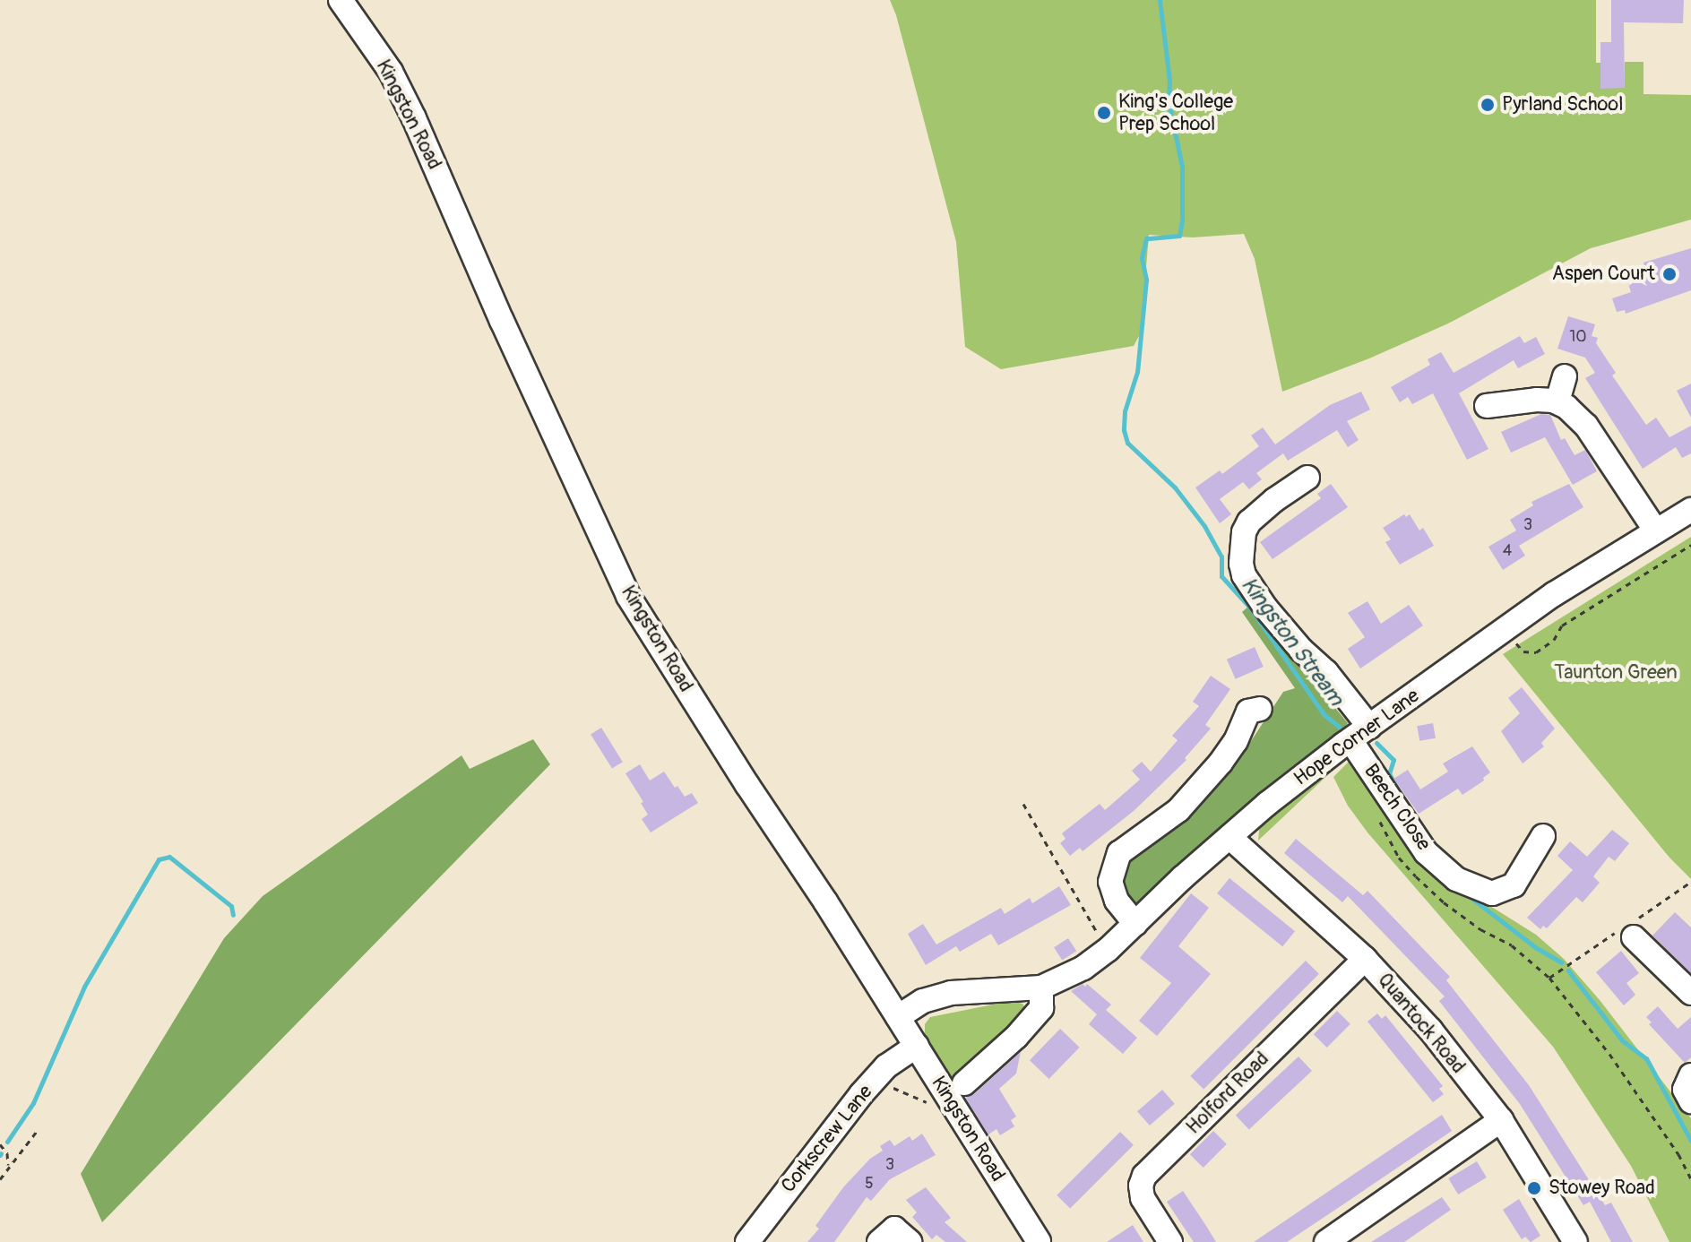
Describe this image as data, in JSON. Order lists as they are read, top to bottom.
{
  "streets": {
    "street": [
      "Kingston Road",
      "Hope Corner Lane",
      "Beech Close",
      "Quantock Road",
      "Holford Road",
      "Corkscrew Lane"
    ]
  },
  "crossings": [
    ["Kingston Road", "Hope Corner Lane"],
    ["Kingston Road", "Corkscrew Lane"],
    ["Hope Corner Lane", "Beech Close"],
    ["Hope Corner Lane", "Quantock Road"],
    ["Quantock Road", "Holford Road"]
  ],
  "water": ["Kingston Stream"],
  "parks": ["Taunton Green"],
  "places": [
    "Pyrland School",
    "King's College Prep School",
    "Aspen Court",
    "Stowey Road"
  ],
  "house_numbers": [
    "10",
    "3",
    "4",
    "3",
    "5"
  ]
}
